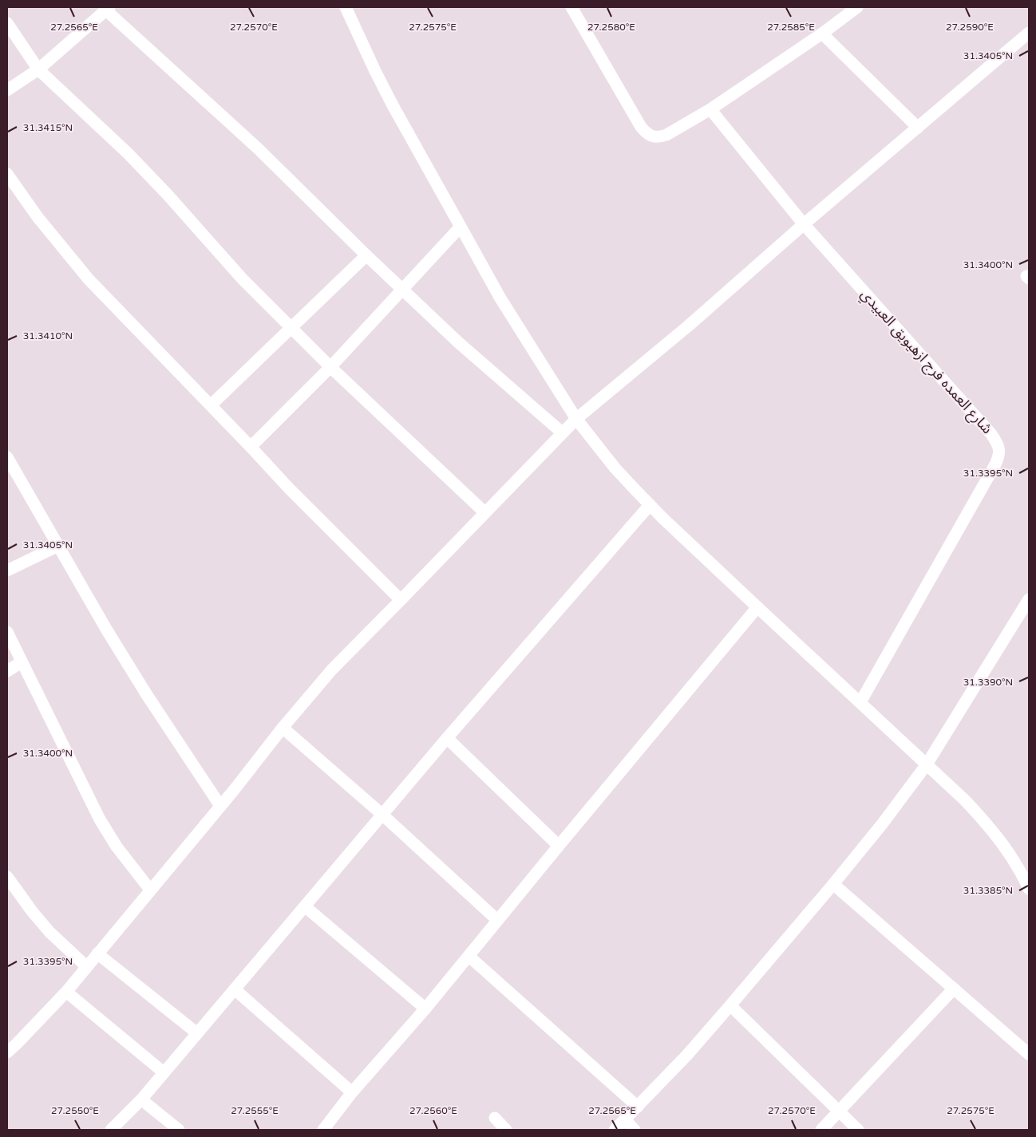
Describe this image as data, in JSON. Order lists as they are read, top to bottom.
{
  "streets": {
    "street": ["شارع العمده فرج ازهيويق العبيدي"]
  },
  "coordinates": [
    "27.2565°E",
    "27.2570°E",
    "27.2575°E",
    "27.2580°E",
    "27.2590°E",
    "27.2585°E",
    "31.3405°N",
    "31.3415°N",
    "31.3400°N",
    "31.3410°N",
    "31.3395°N",
    "31.3390°N",
    "31.3385°N",
    "27.2550°E",
    "27.2555°E",
    "27.2560°E"
  ]
}
